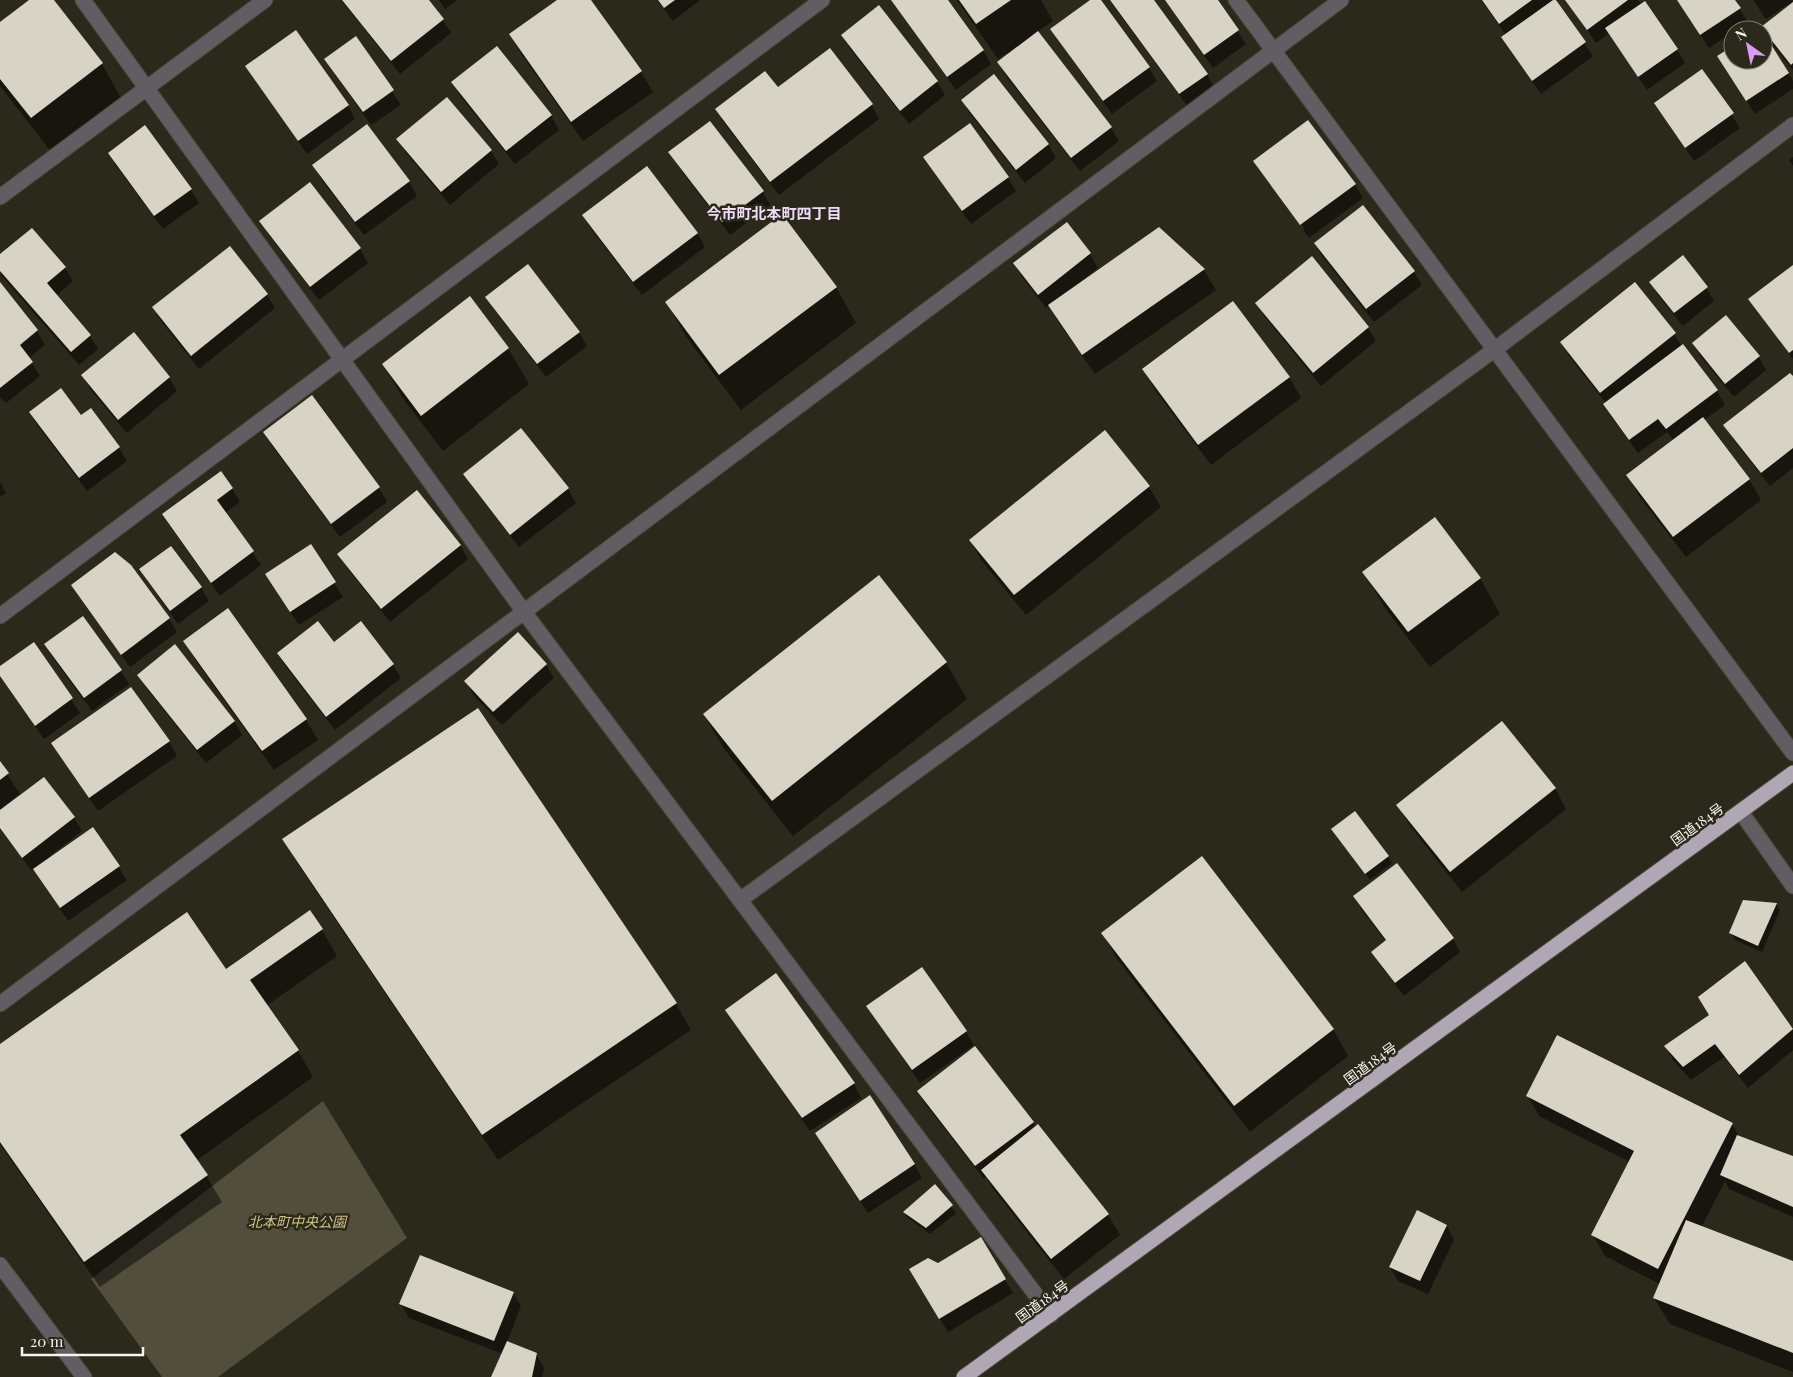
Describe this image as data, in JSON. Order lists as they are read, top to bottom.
{
  "streets": {
    "highway": ["国道184号"]
  },
  "districts": ["今市町北本町四丁目"],
  "parks": ["北本町中央公園"],
  "scale_bar": "20 m",
  "north": "top left"
}
